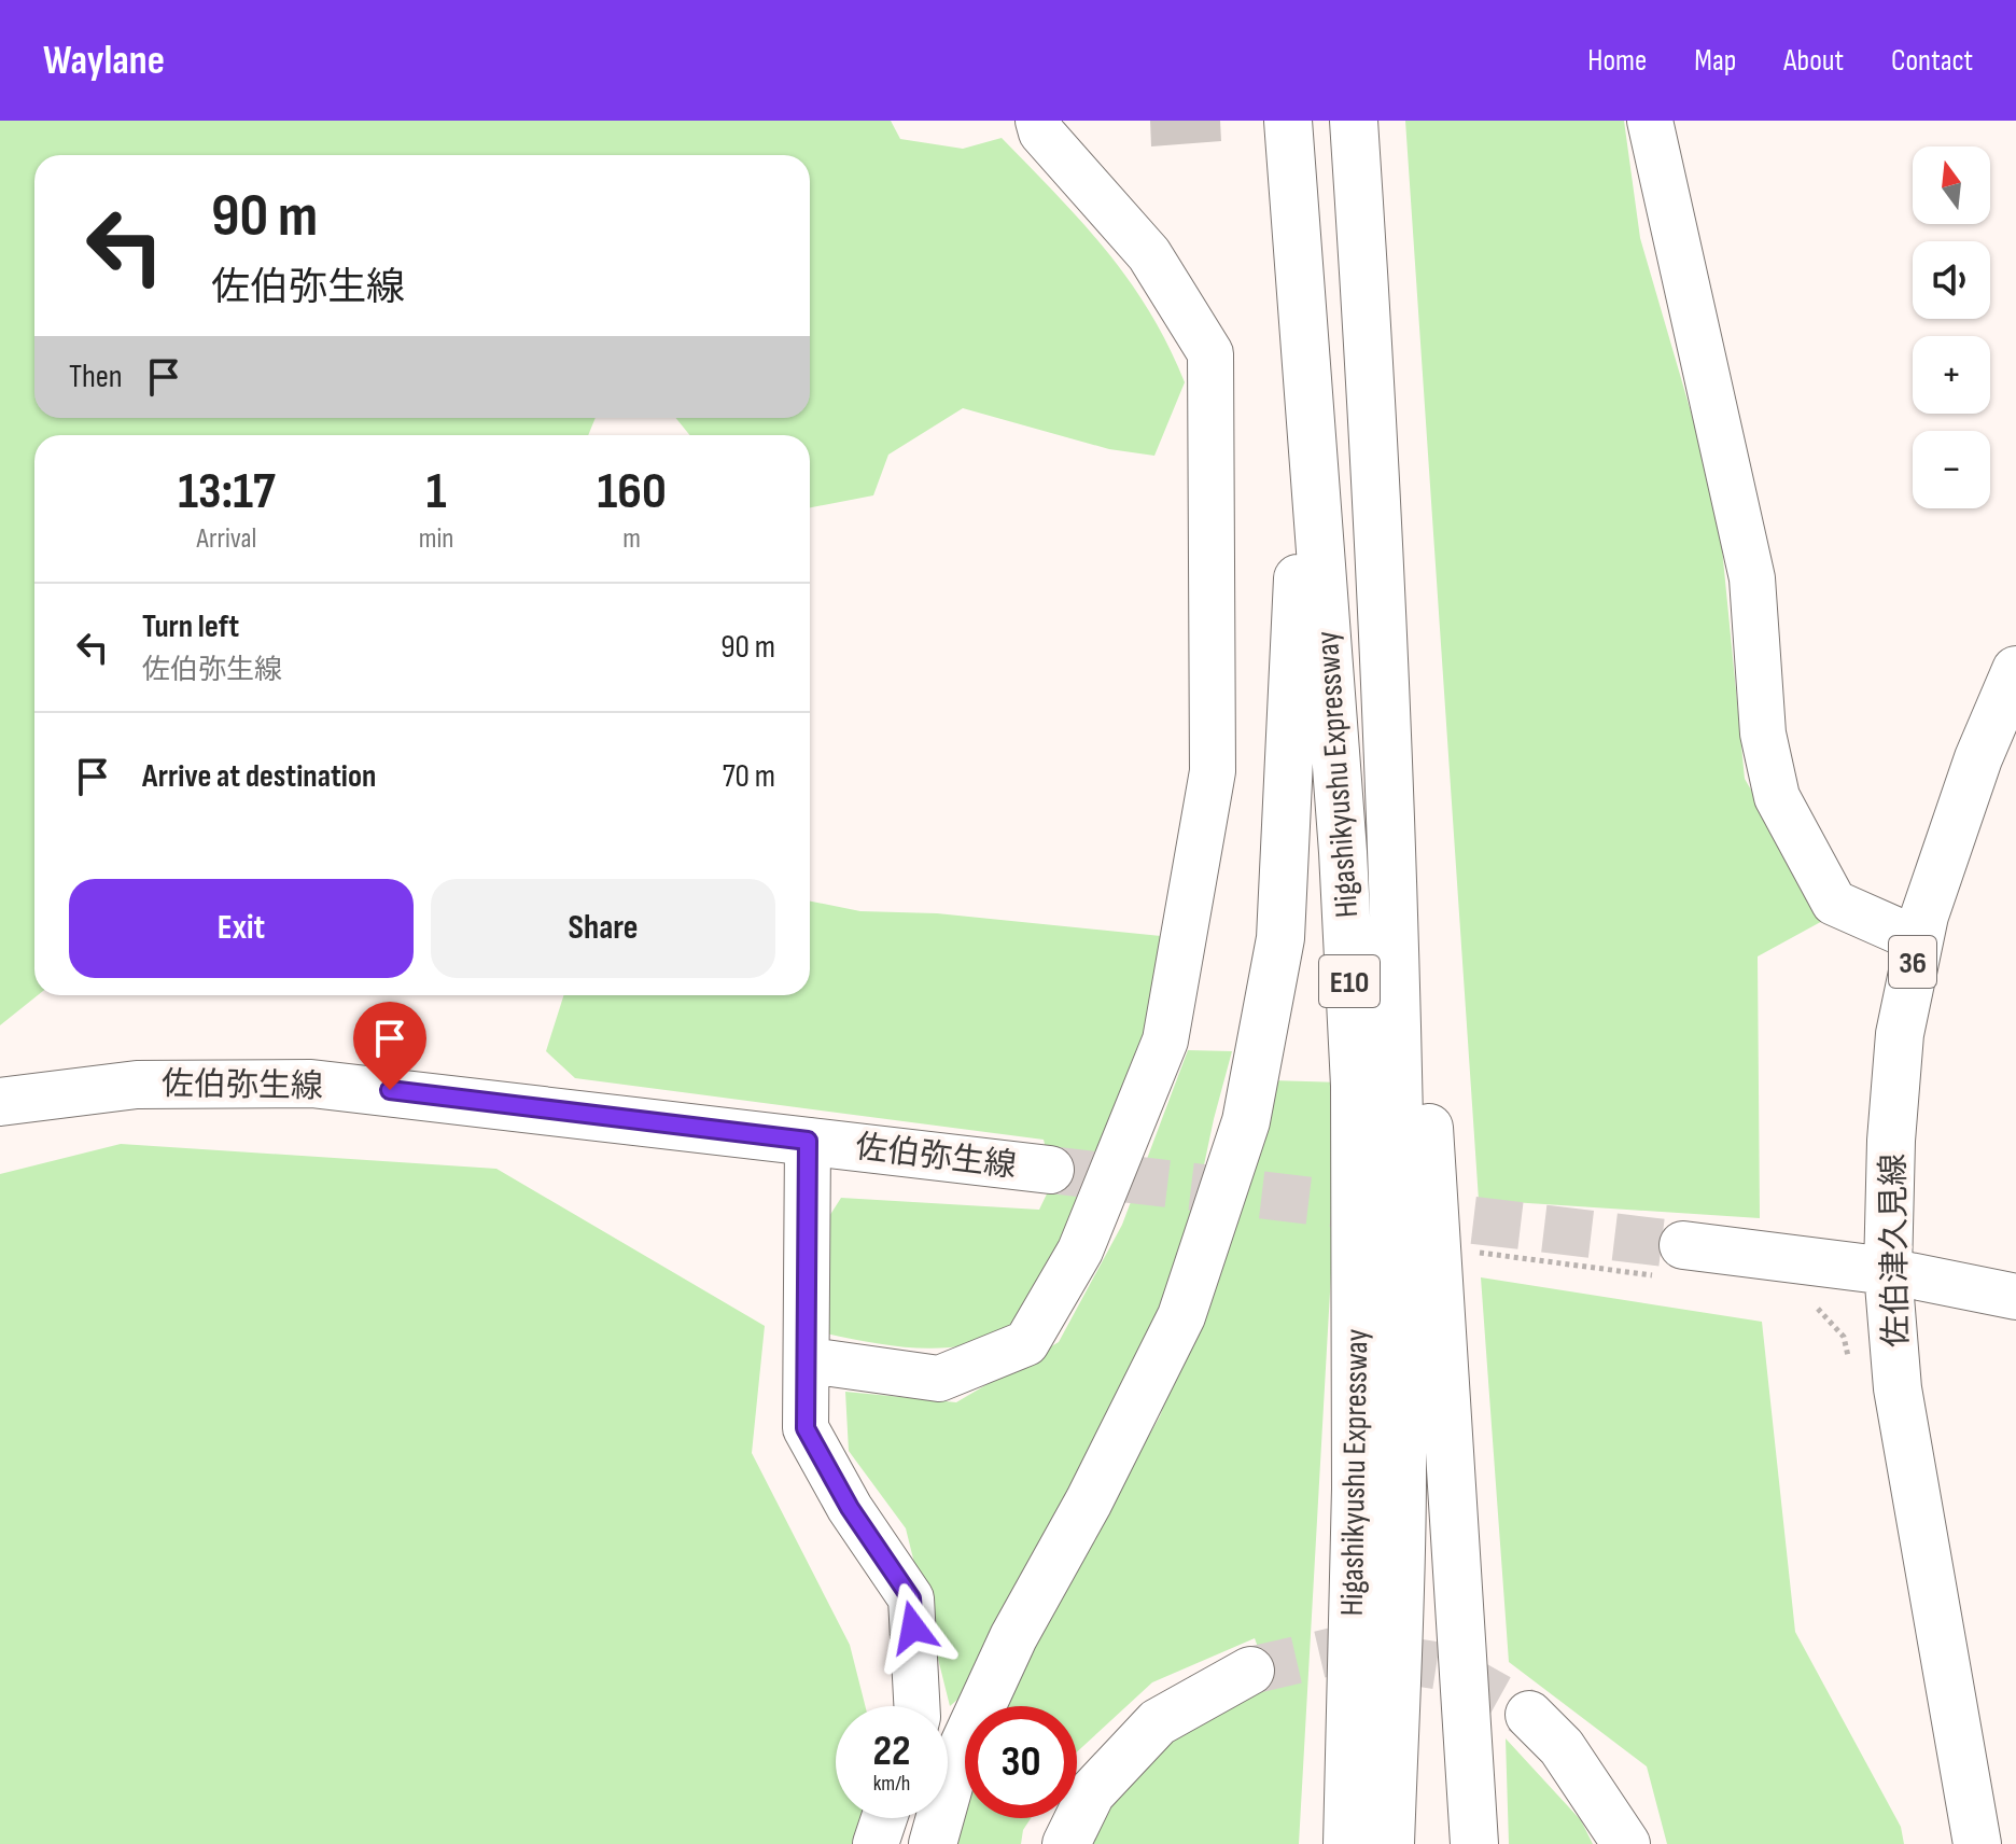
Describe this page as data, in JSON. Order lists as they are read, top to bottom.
{
  "streets": {
    "main road": [
      "Higashikyushu Expressway",
      "36",
      "E10",
      "佐伯弥生線",
      "佐伯津久見線"
    ]
  },
  "north": "top",
  "page": {
    "header": "Waylane",
    "nav": [
      "Home",
      "Map",
      "About",
      "Contact"
    ],
    "map_buttons": ["+", "−"],
    "turn": ["90 m", "佐伯弥生線"],
    "then": "Then",
    "eta": [
      "13:17",
      "Arrival",
      "1",
      "min",
      "160",
      "m"
    ],
    "list": [
      {
        "name": "Turn left",
        "note": "佐伯弥生線",
        "value": "90 m"
      },
      {
        "name": "Arrive at destination",
        "value": "70 m"
      }
    ],
    "buttons": ["Exit", "Share"],
    "speed": "22 km/h",
    "limit": "30"
  }
}
